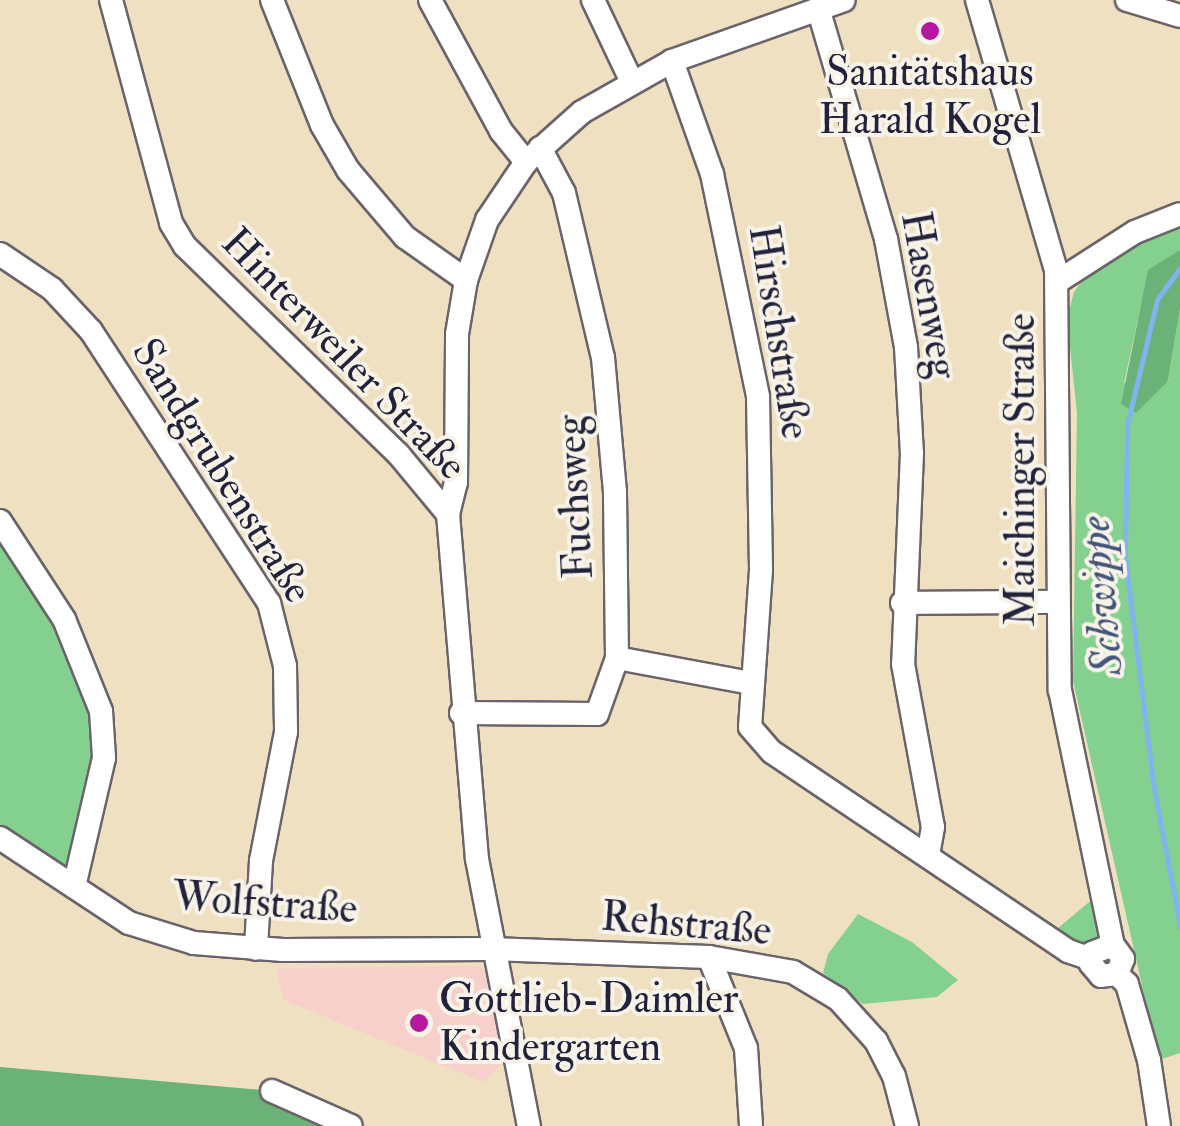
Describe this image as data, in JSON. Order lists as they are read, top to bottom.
{
  "streets": {
    "street": [
      "Hasenweg",
      "Hirschstraße",
      "Hinterweiler Straße",
      "Maichinger Straße",
      "Sandgrubenstraße",
      "Fuchsweg",
      "Wolfstraße",
      "Rehstraße"
    ]
  },
  "crossings": [
    ["Hasenweg", "Hirschstraße"],
    ["Hirschstraße", "Maichinger Straße"],
    ["Hinterweiler Straße", "Fuchsweg"],
    ["Hinterweiler Straße", "Wolfstraße"],
    ["Hinterweiler Straße", "Rehstraße"],
    ["Sandgrubenstraße", "Wolfstraße"],
    ["Wolfstraße", "Rehstraße"]
  ],
  "water": ["Schwippe"],
  "places": ["Sanitätshaus Harald Kogel", "Gottlieb-Daimler Kindergarten"]
}
